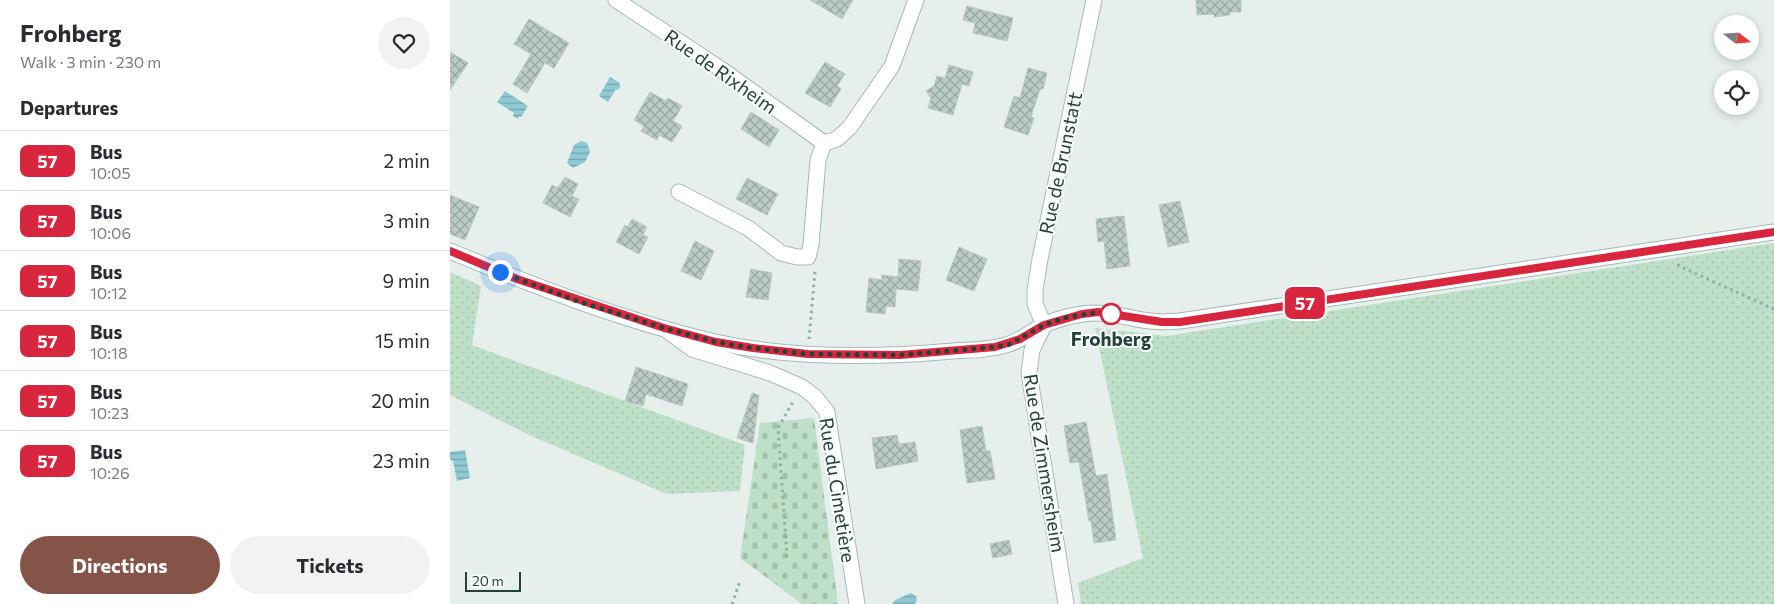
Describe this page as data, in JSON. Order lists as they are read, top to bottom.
{
  "streets": {
    "main road": [
      "Rue de Rixheim",
      "Rue de Brunstatt",
      "Rue de Zimmersheim",
      "Rue du Cimetière"
    ]
  },
  "crossings": [
    ["Rue de Brunstatt", "Rue de Zimmersheim"]
  ],
  "places": ["Frohberg"],
  "lines": ["bus line 57"],
  "scale_bar": "20 m",
  "north": "right",
  "page": {
    "heading": [
      ["Frohberg", "Walk · 3 min · 230 m"],
      "Departures"
    ],
    "on_map": "57",
    "list": [
      {
        "mark": "57",
        "name": "Bus",
        "note": "10:05",
        "value": "2 min"
      },
      {
        "mark": "57",
        "name": "Bus",
        "note": "10:06",
        "value": "3 min"
      },
      {
        "mark": "57",
        "name": "Bus",
        "note": "10:12",
        "value": "9 min"
      },
      {
        "mark": "57",
        "name": "Bus",
        "note": "10:18",
        "value": "15 min"
      },
      {
        "mark": "57",
        "name": "Bus",
        "note": "10:23",
        "value": "20 min"
      },
      {
        "mark": "57",
        "name": "Bus",
        "note": "10:26",
        "value": "23 min"
      }
    ],
    "buttons": ["Directions", "Tickets"],
    "scale": "20 m"
  }
}
